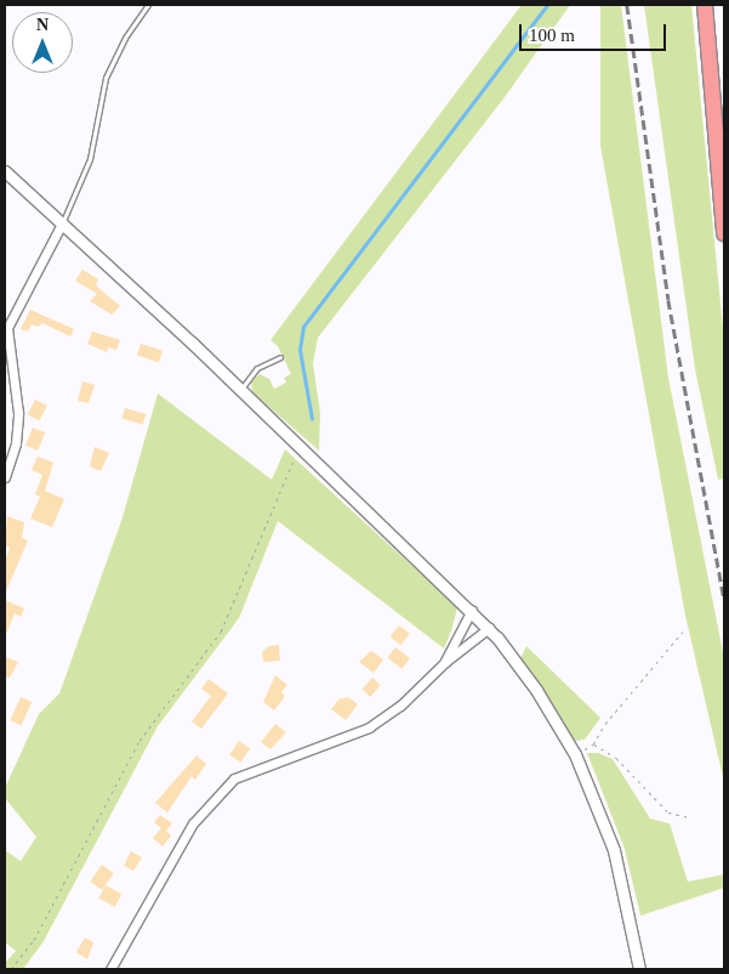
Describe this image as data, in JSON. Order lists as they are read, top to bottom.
{
  "scale_bar": "100 m",
  "north": "top"
}
